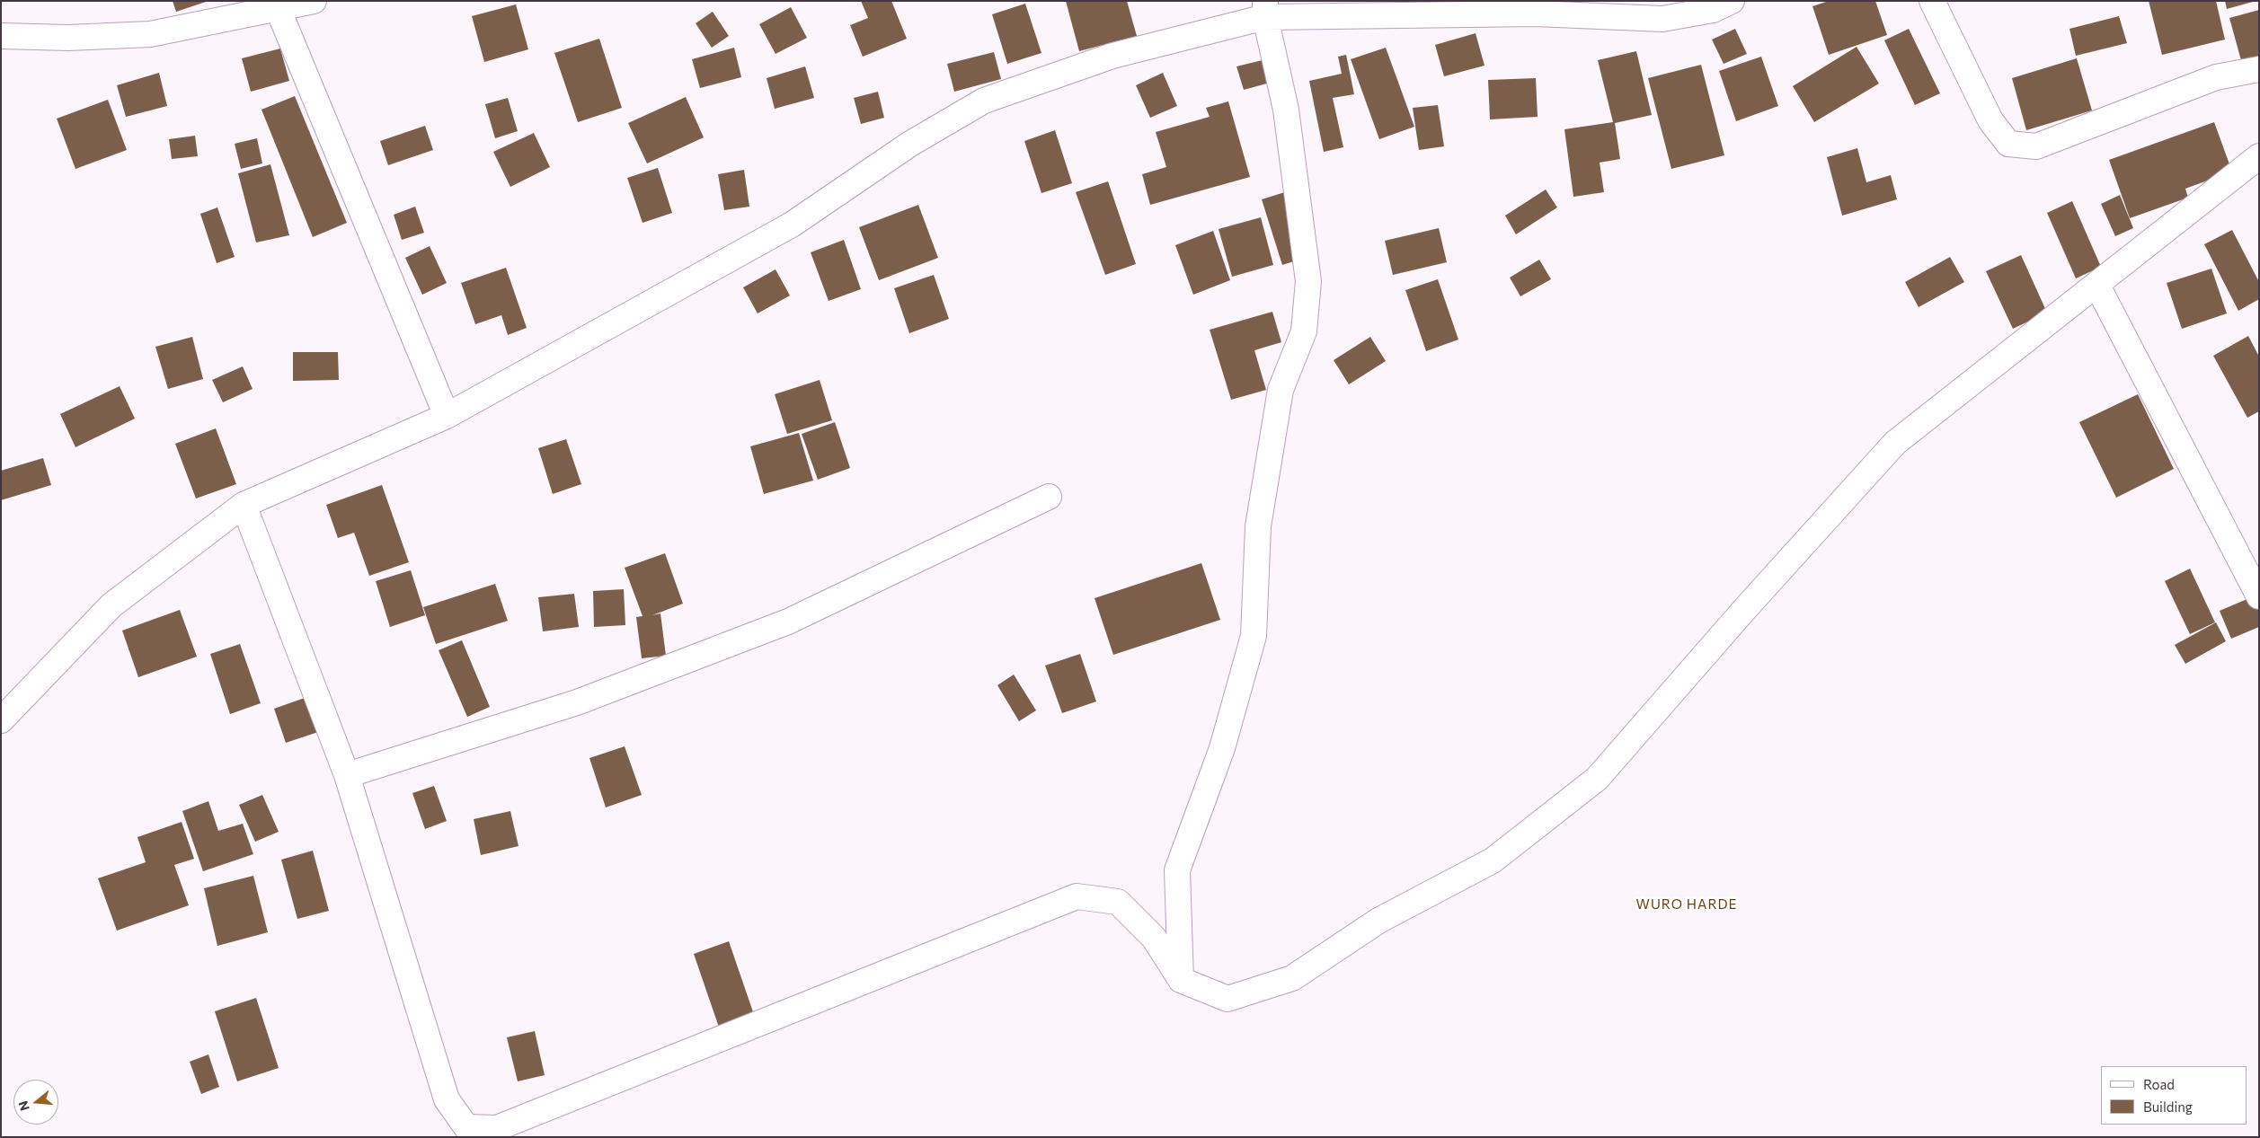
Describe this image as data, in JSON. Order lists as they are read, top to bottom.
{
  "districts": ["WURO HARDE"],
  "legend": ["Road", "Building"],
  "north": "left"
}
